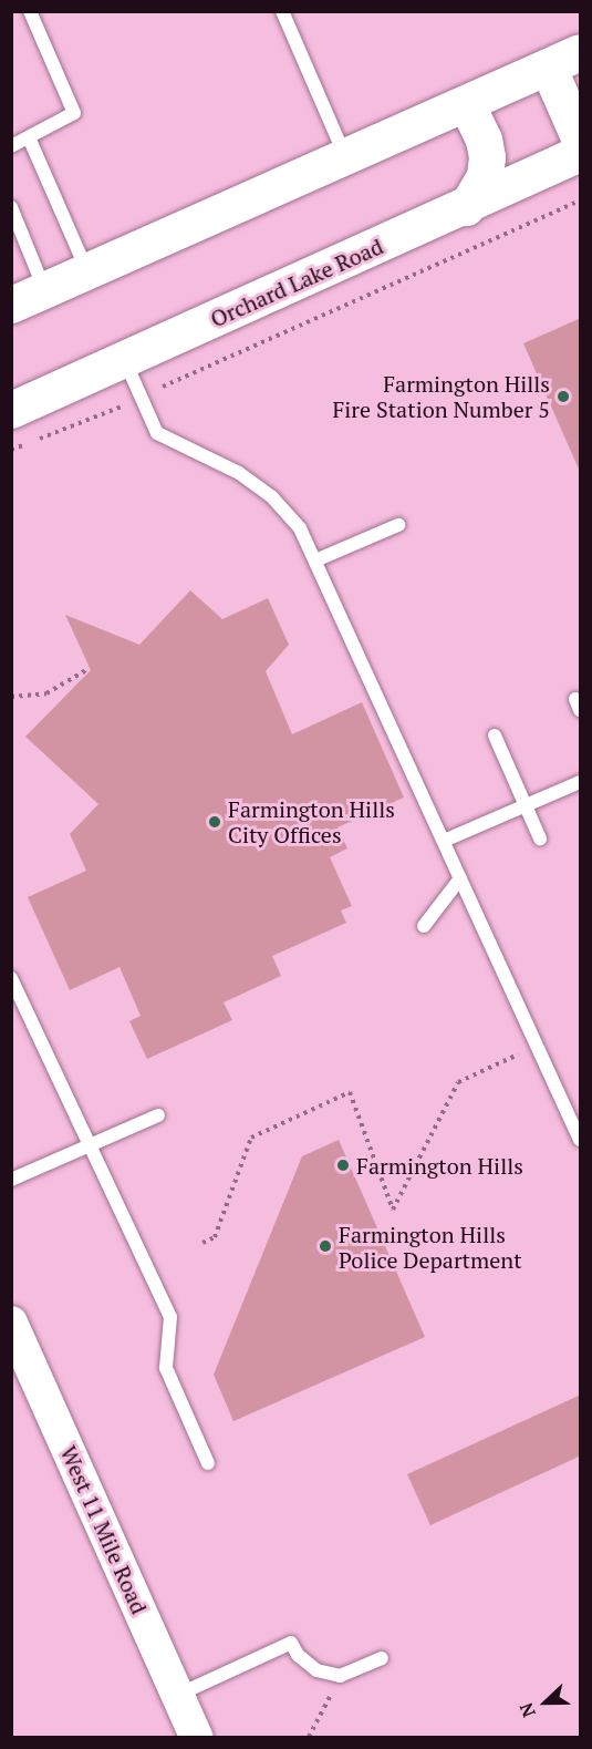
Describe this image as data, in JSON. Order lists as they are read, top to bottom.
{
  "streets": {
    "main road": ["Orchard Lake Road"],
    "street": ["West 11 Mile Road"]
  },
  "places": [
    "Farmington Hills Fire Station Number 5",
    "Farmington Hills City Offices",
    "Farmington Hills",
    "Farmington Hills Police Department"
  ],
  "north": "left"
}
